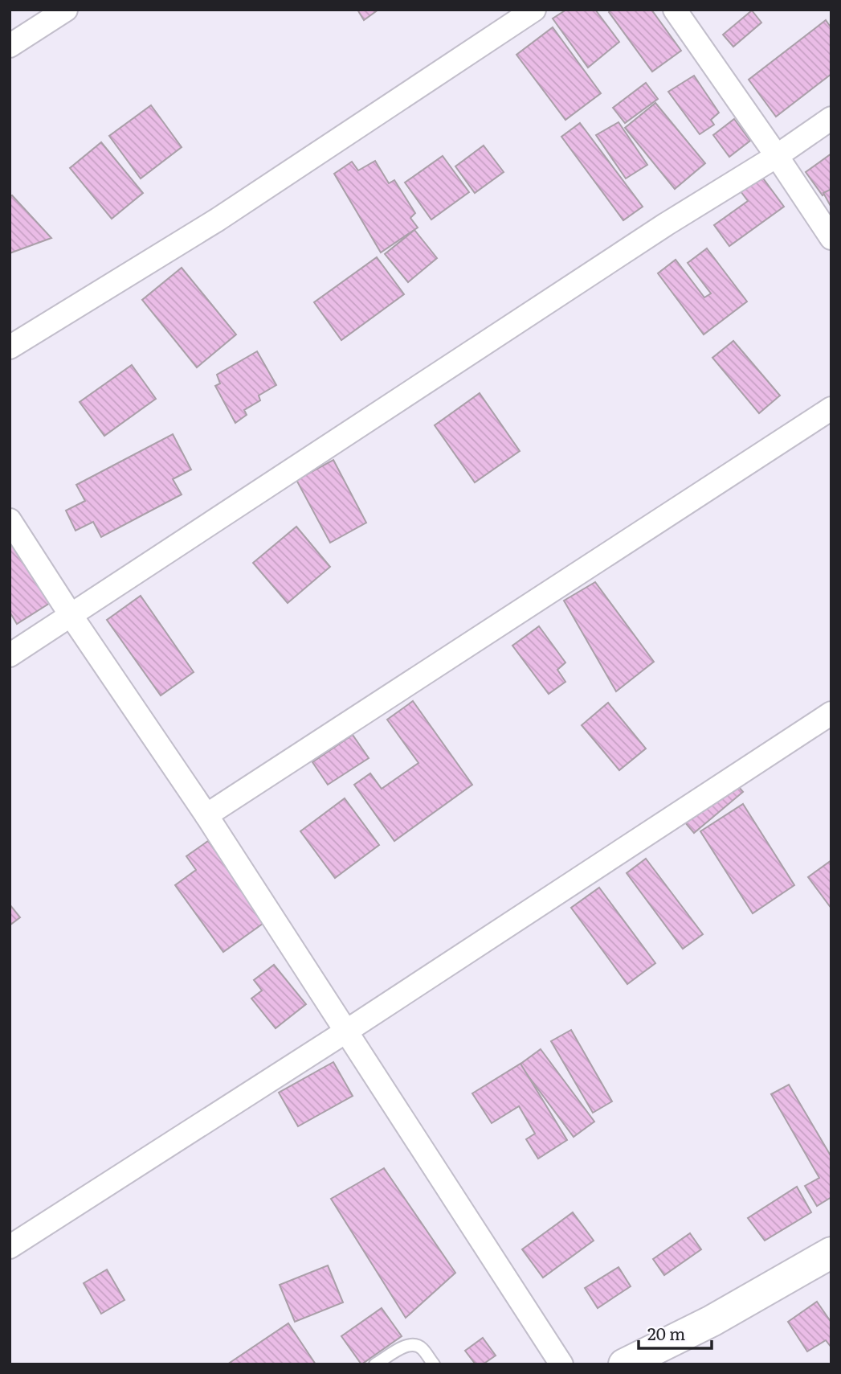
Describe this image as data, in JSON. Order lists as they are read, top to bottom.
{
  "scale_bar": "20 m"
}
